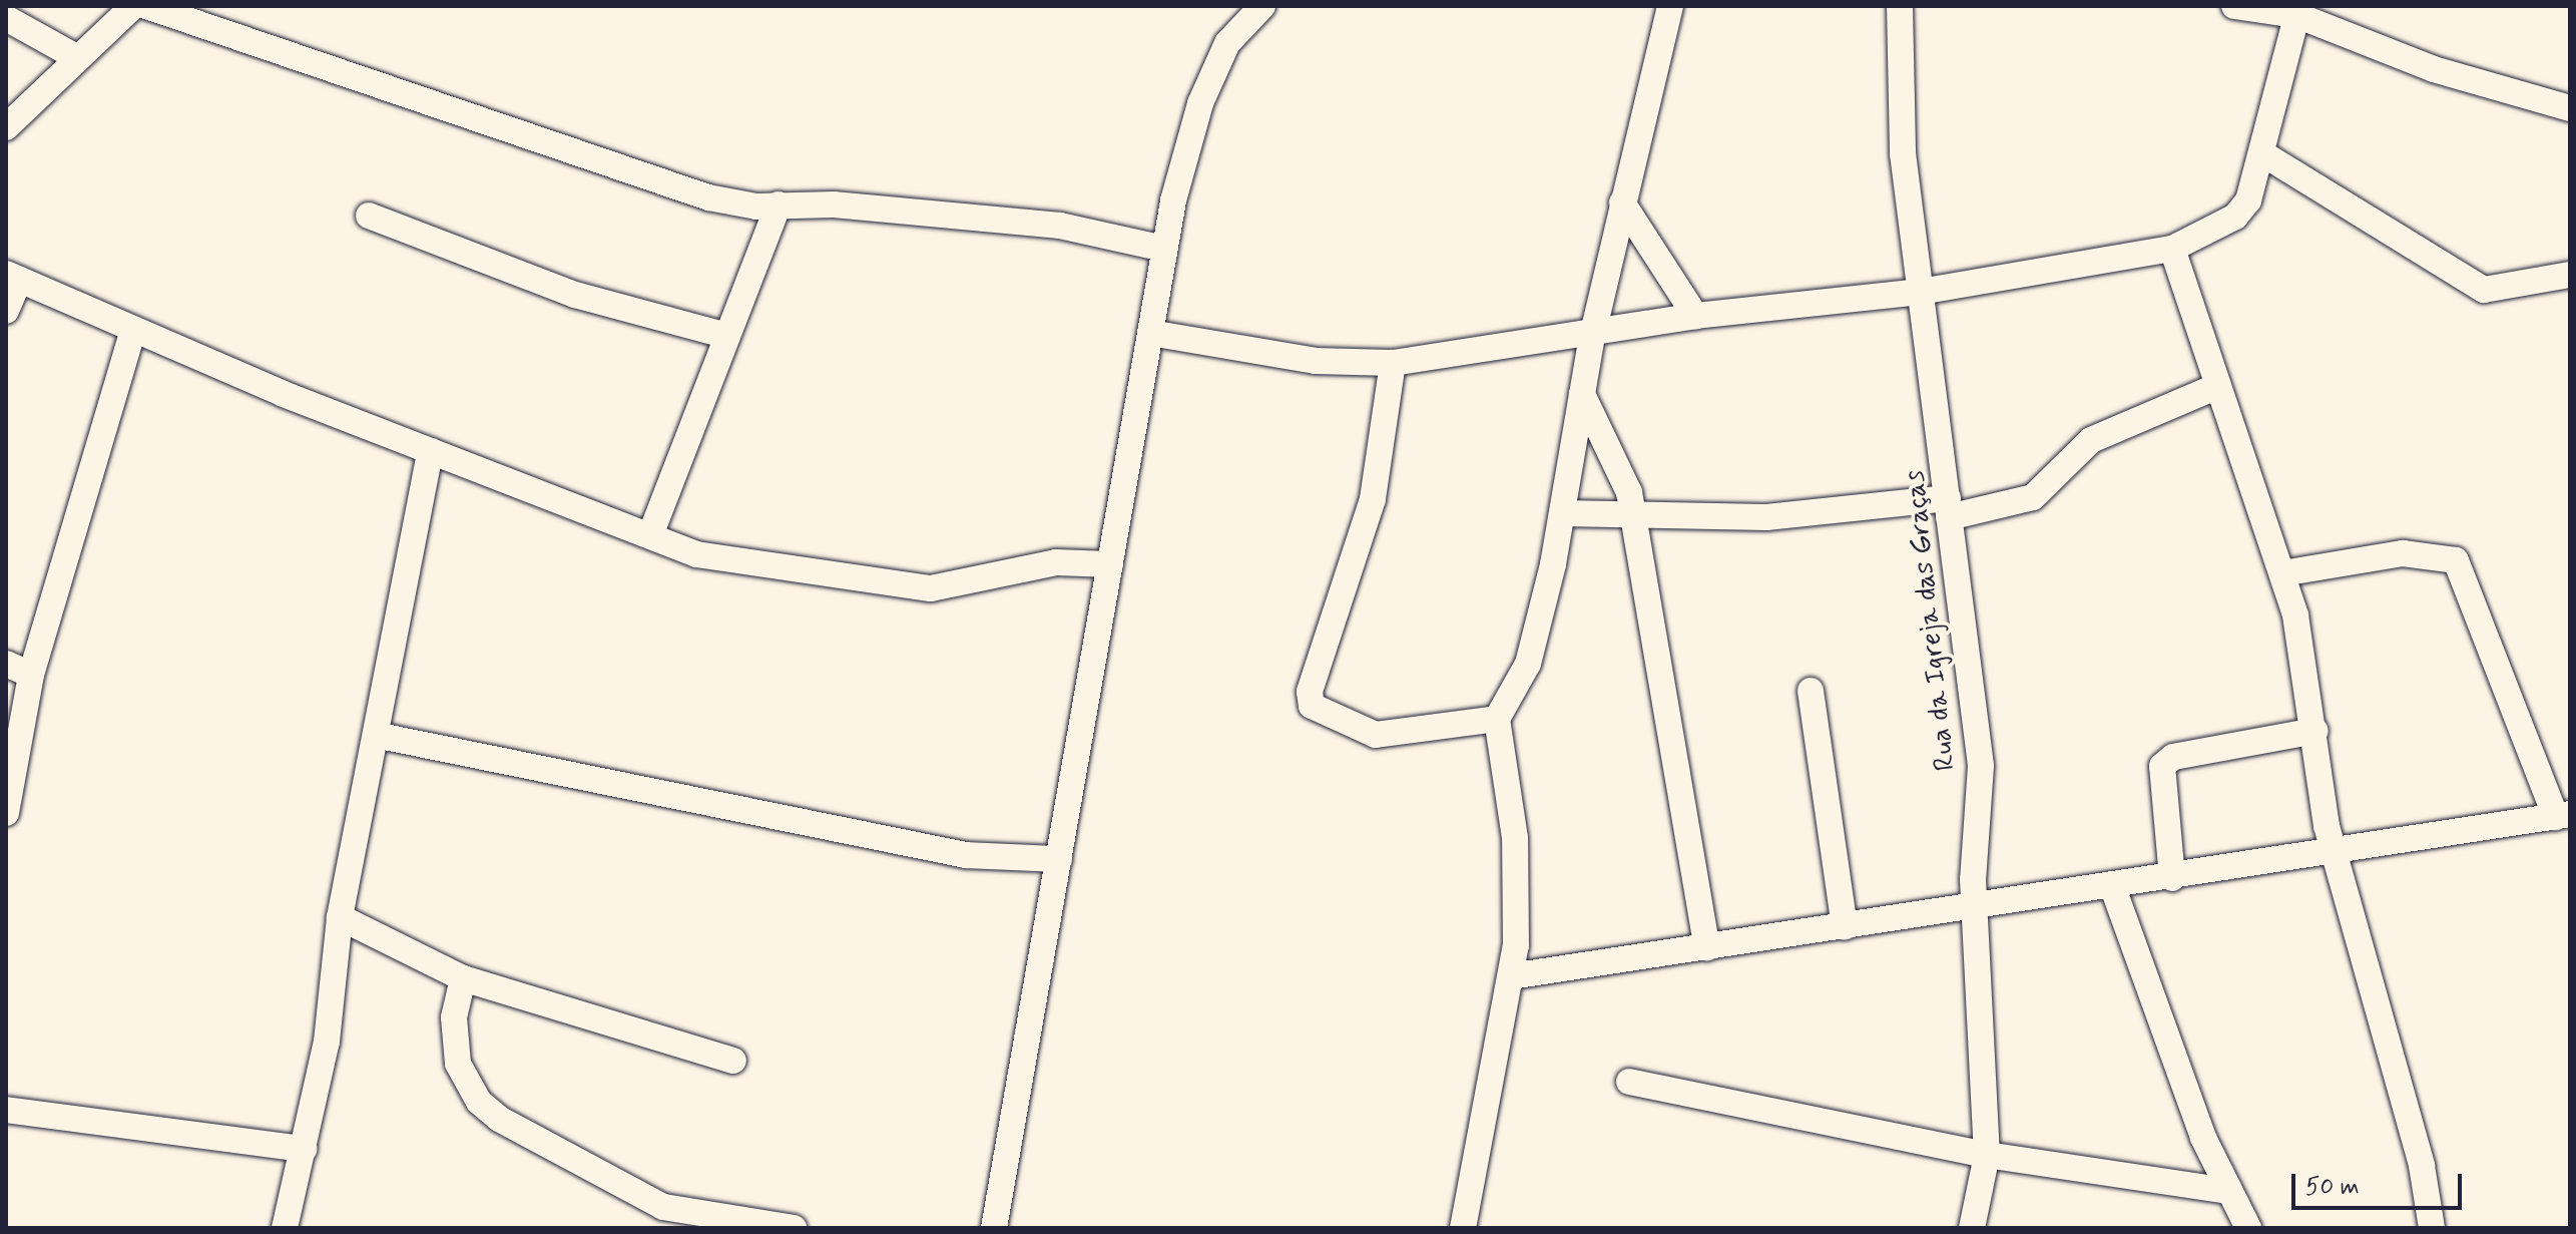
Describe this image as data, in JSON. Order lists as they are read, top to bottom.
{
  "streets": {
    "street": ["Rua da Igreja das Graças"]
  },
  "scale_bar": "50 m"
}
